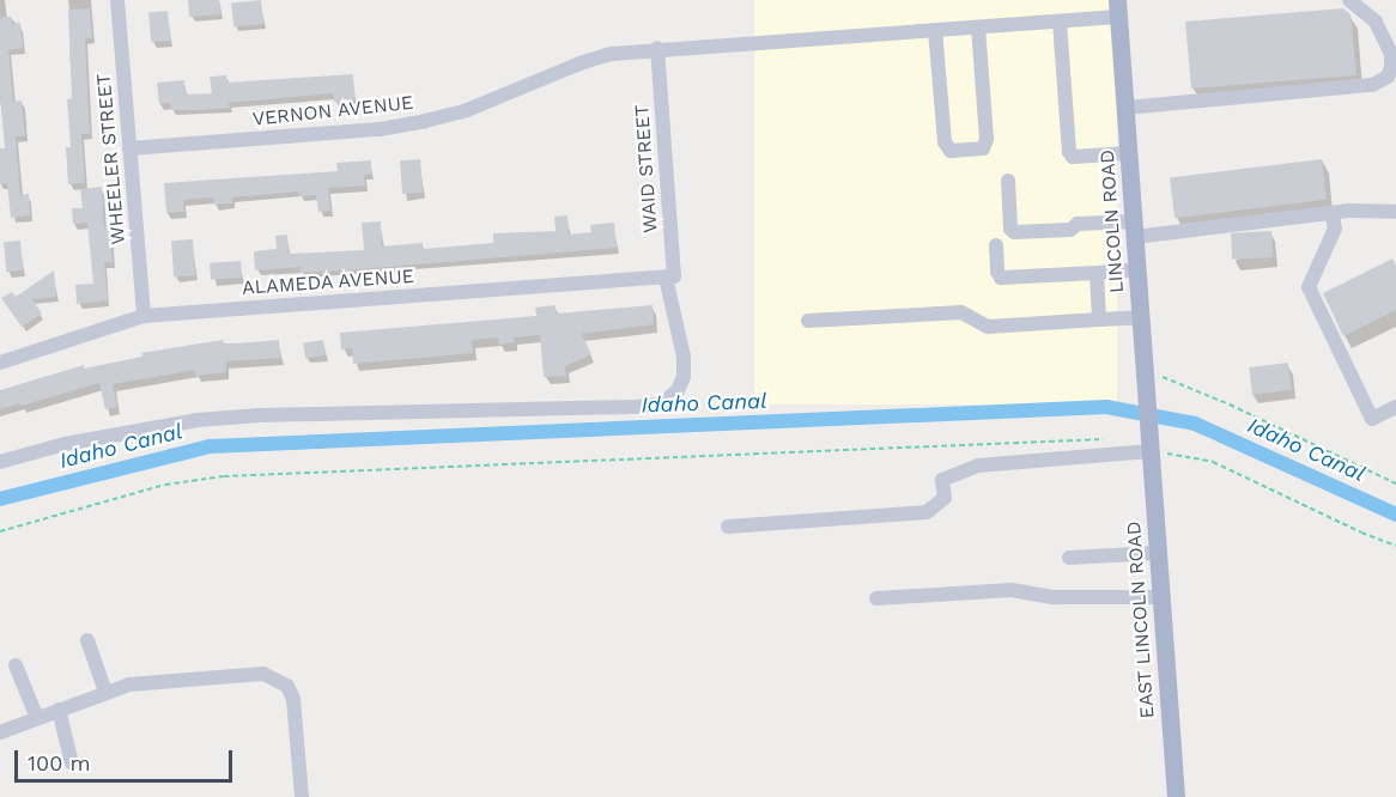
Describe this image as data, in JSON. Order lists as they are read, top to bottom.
{
  "streets": {
    "main road": ["LINCOLN ROAD", "EAST LINCOLN ROAD"],
    "street": [
      "VERNON AVENUE",
      "WHEELER STREET",
      "WAID STREET",
      "ALAMEDA AVENUE"
    ]
  },
  "crossings": [
    ["VERNON AVENUE", "WHEELER STREET"],
    ["VERNON AVENUE", "WAID STREET"],
    ["VERNON AVENUE", "LINCOLN ROAD"],
    ["WHEELER STREET", "ALAMEDA AVENUE"],
    ["WAID STREET", "ALAMEDA AVENUE"],
    ["LINCOLN ROAD", "EAST LINCOLN ROAD"]
  ],
  "water": ["Idaho Canal"],
  "scale_bar": "100 m"
}
